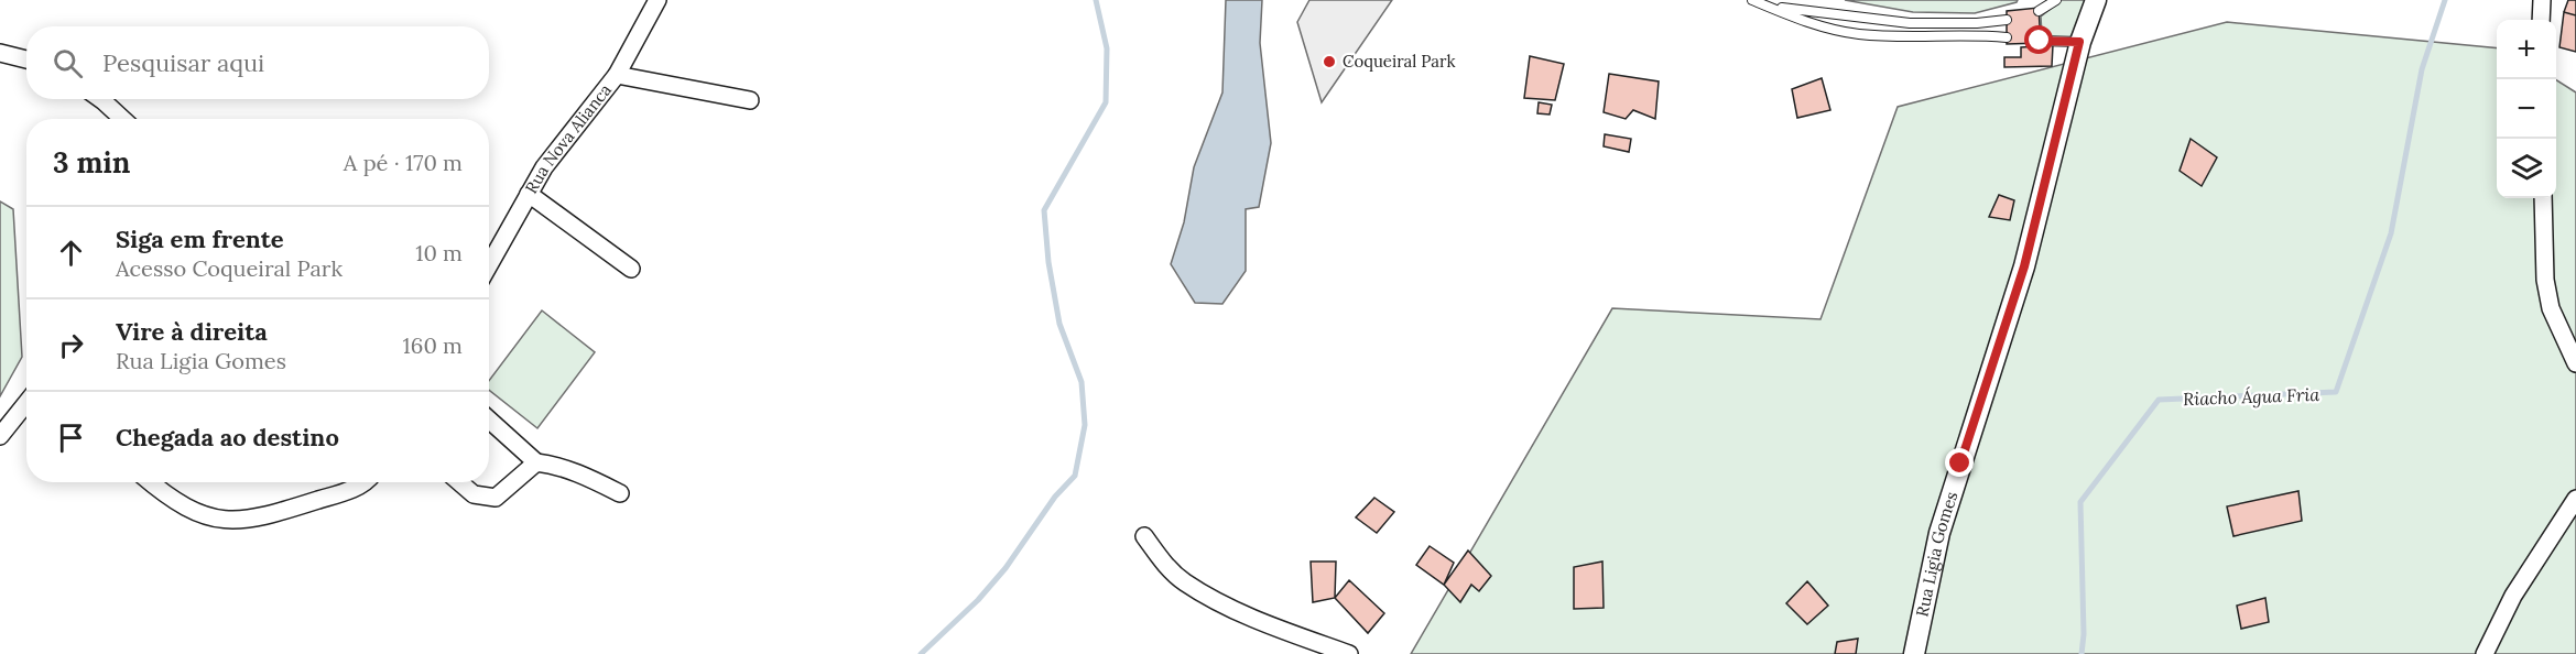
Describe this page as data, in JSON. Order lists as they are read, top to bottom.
{
  "streets": {
    "street": ["Rua Nova Alianca", "Rua Ligia Gomes"]
  },
  "water": ["Riacho Água Fria"],
  "places": ["Coqueiral Park"],
  "page": {
    "map_buttons": ["+", "−"],
    "search": "Pesquisar aqui",
    "heading": ["3 min", "A pé · 170 m"],
    "list": [
      ["Siga em frente", "Acesso Coqueiral Park", "10 m"],
      ["Vire à direita", "Rua Ligia Gomes", "160 m"],
      "Chegada ao destino"
    ]
  }
}
